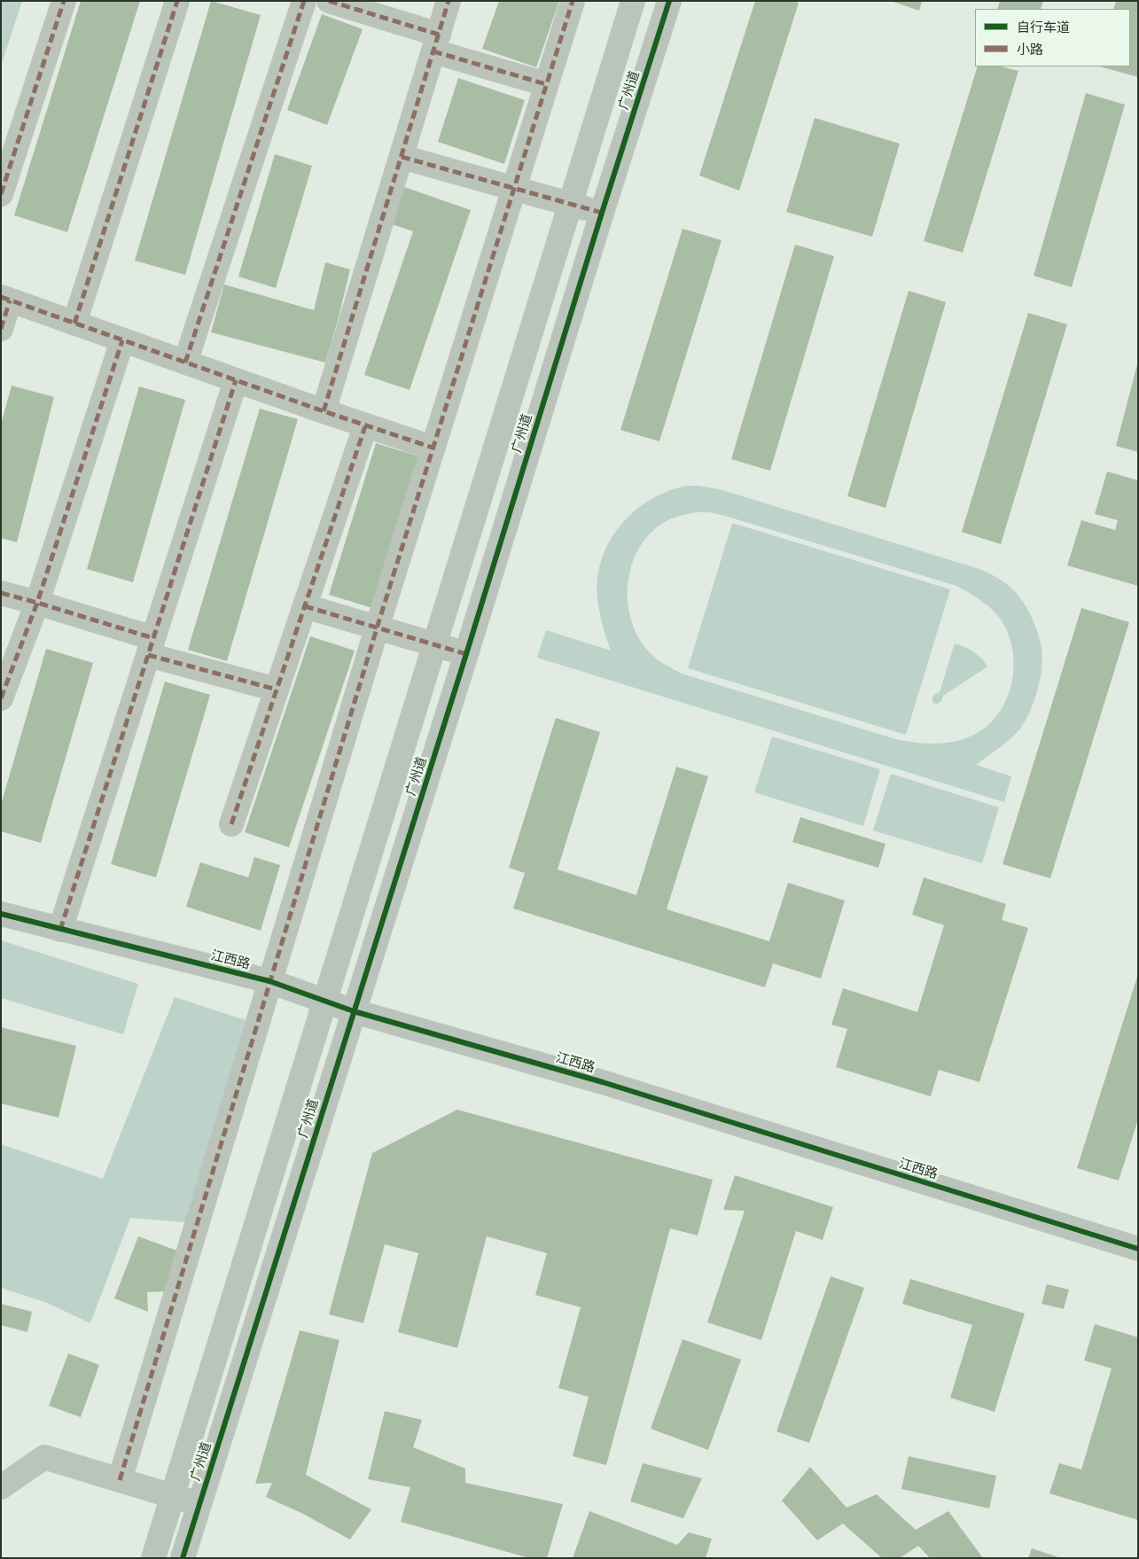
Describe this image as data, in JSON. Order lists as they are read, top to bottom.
{
  "streets": {
    "street": ["广州道", "江西路"]
  },
  "crossings": [
    ["广州道", "江西路"]
  ],
  "legend": ["自行车道", "小路"]
}
